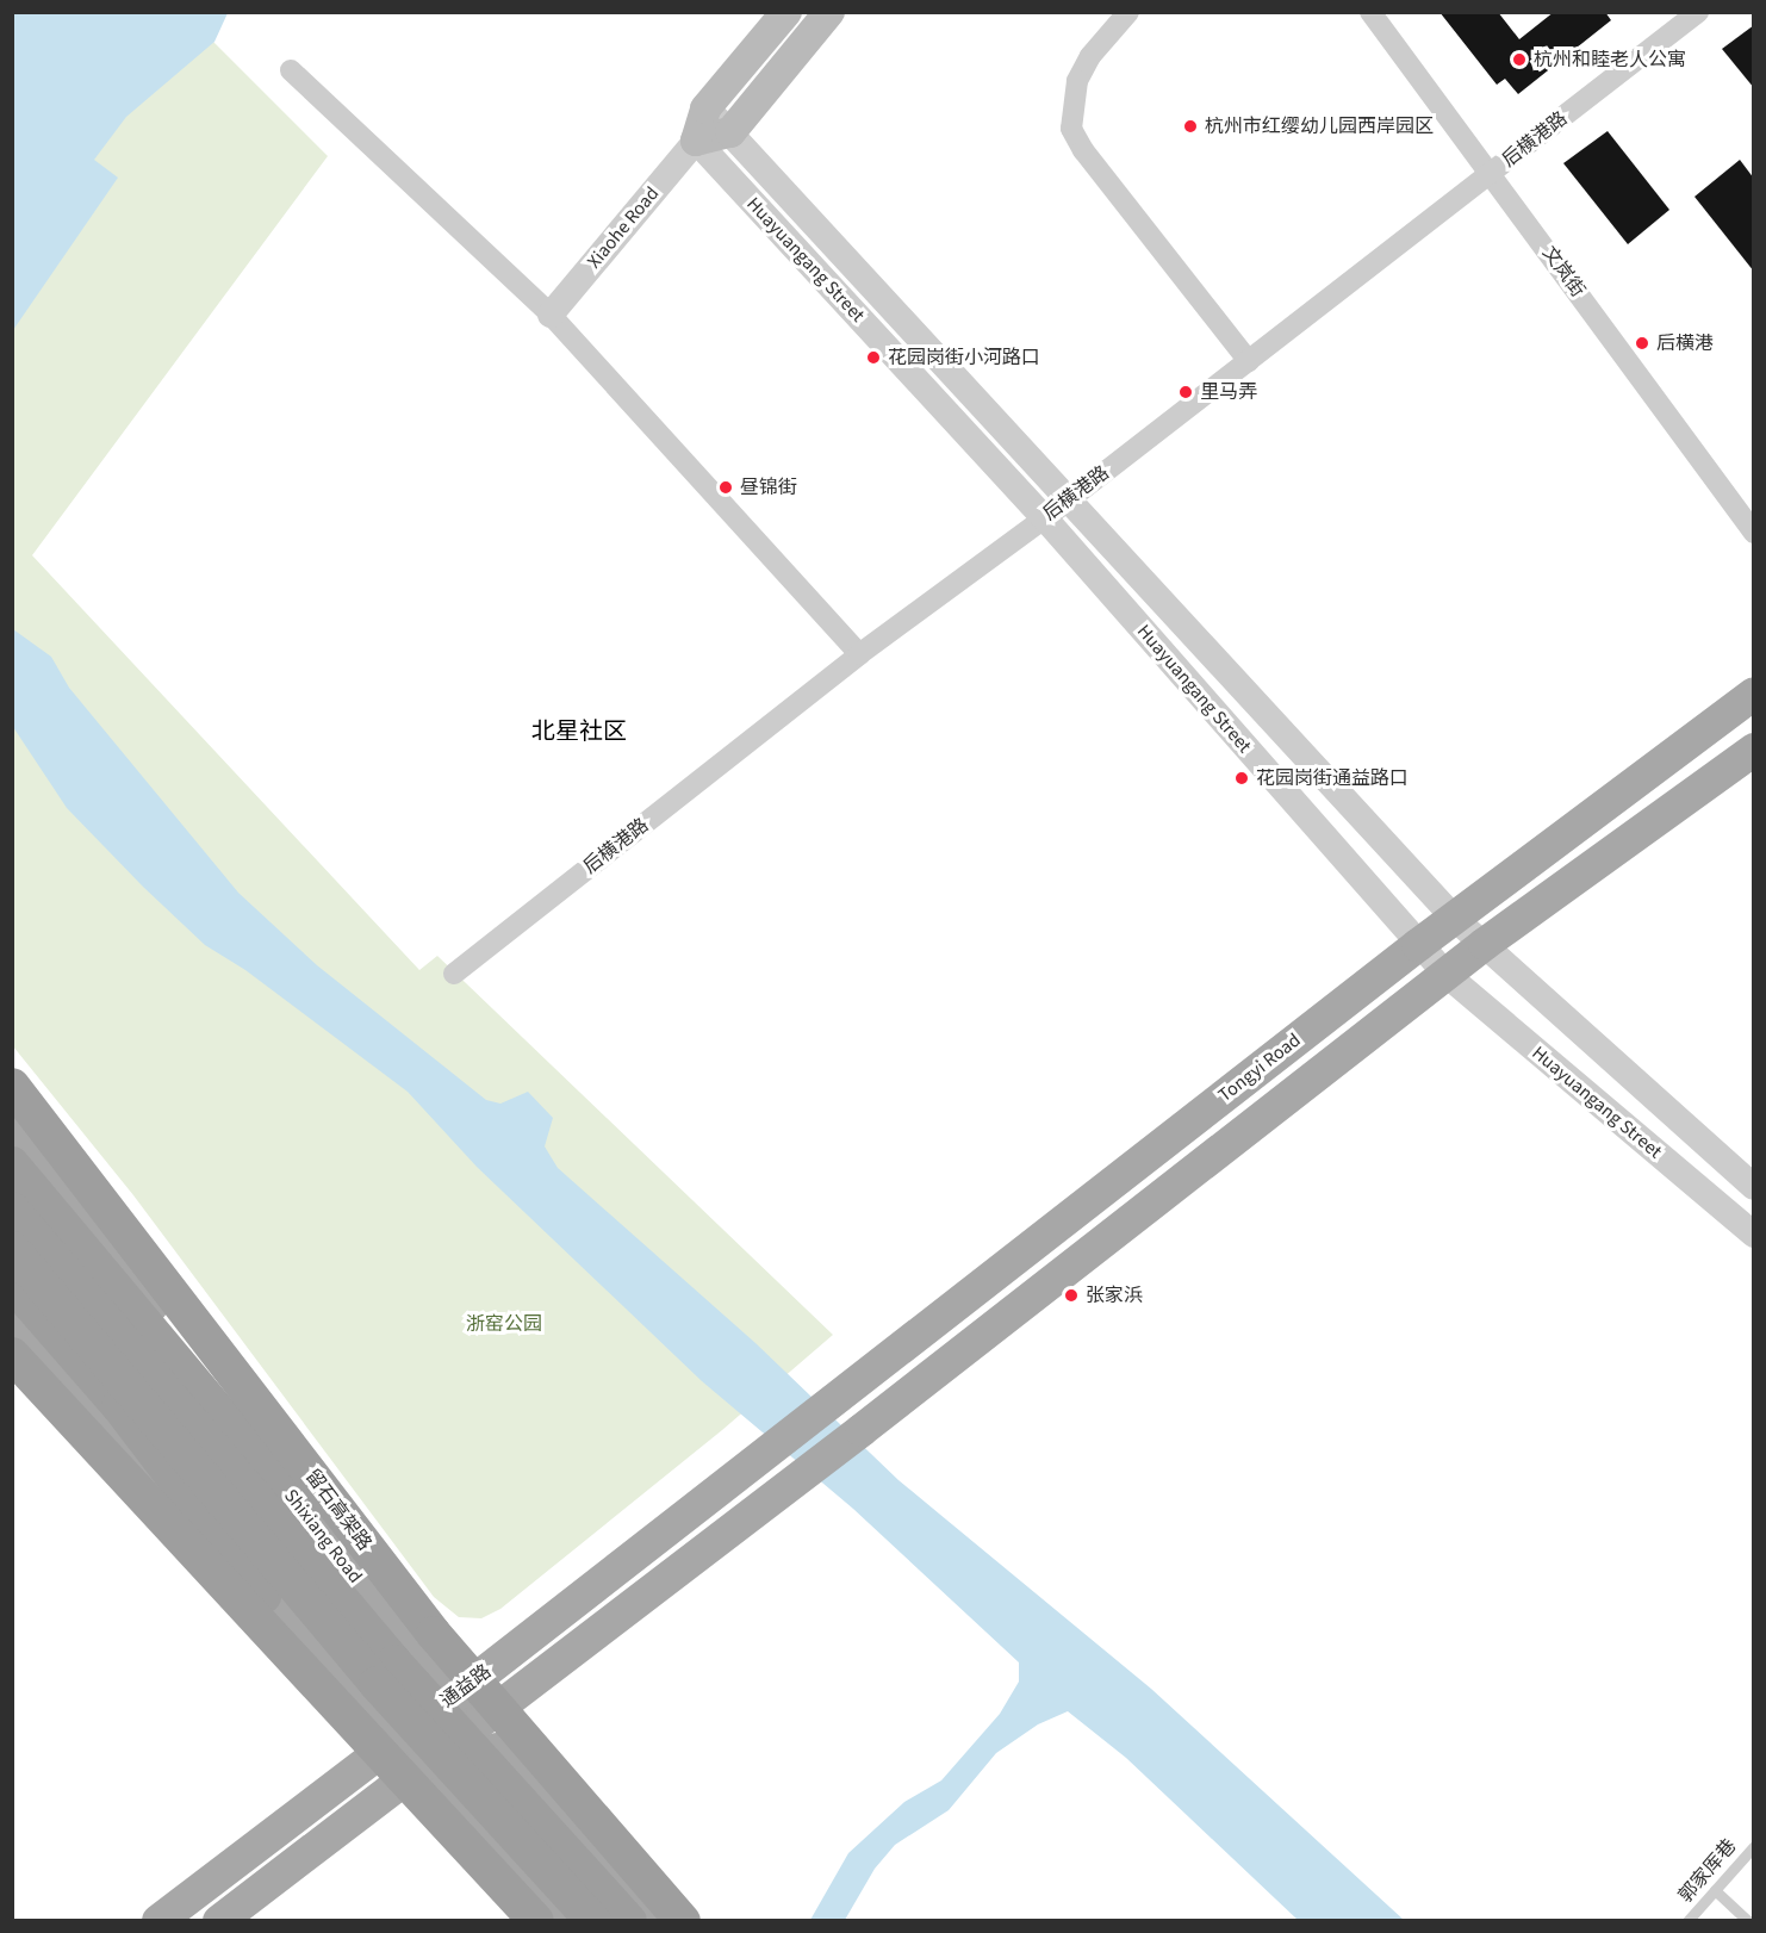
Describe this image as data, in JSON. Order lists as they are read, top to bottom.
{
  "streets": {
    "highway": ["留石高架路"],
    "main road": [
      "Xiaohe Road",
      "Tongyi Road",
      "Shixiang Road",
      "通益路"
    ],
    "street": ["后横港路", "Huayuangang Street", "文岚街"],
    "lane": ["郭家厍巷"]
  },
  "crossings": [
    ["后横港路", "Huayuangang Street"],
    ["后横港路", "文岚街"],
    ["Xiaohe Road", "Huayuangang Street"],
    ["Huayuangang Street", "Tongyi Road"],
    ["Tongyi Road", "通益路"],
    ["Shixiang Road", "通益路"]
  ],
  "districts": ["北星社区"],
  "parks": ["浙窑公园"],
  "places": [
    "杭州和睦老人公寓",
    "杭州市红缨幼儿园西岸园区",
    "后横港",
    "花园岗街小河路口",
    "里马弄",
    "昼锦街",
    "花园岗街通益路口",
    "张家浜"
  ]
}
